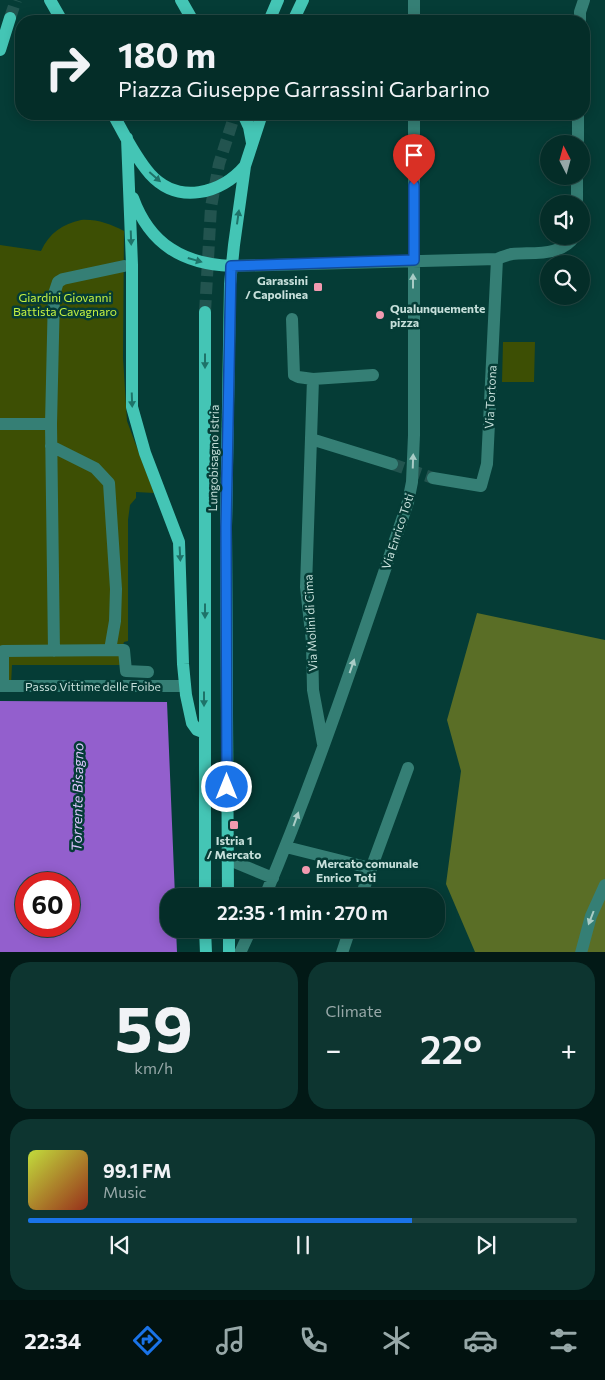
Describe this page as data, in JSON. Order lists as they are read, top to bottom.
{
  "streets": {
    "main road": ["Lungobisagno Istria"],
    "street": [
      "Via Tortona",
      "Via Enrico Toti",
      "Via Molini di Cima",
      "Passo Vittime delle Foibe"
    ]
  },
  "crossings": [
    ["Via Enrico Toti", "Via Molini di Cima"]
  ],
  "one_way": ["Via Enrico Toti"],
  "water": ["Torrente Bisagno"],
  "parks": ["Giardini Giovanni Battista Cavagnaro"],
  "places": {
    "transit": ["Garassini / Capolinea", "Istria 1 / Mercato"],
    "other": ["Qualunquemente pizza", "Mercato comunale Enrico Toti"]
  },
  "north": "top",
  "page": {
    "turn": ["180 m", "Piazza Giuseppe Garrassini Garbarino"],
    "limit": "60",
    "trip": "22:35 · 1 min · 270 m",
    "tile": [
      ["59", "km/h"],
      "Climate"
    ],
    "heat": ["−", "22°", "+"],
    "song": ["99.1 FM", "Music"],
    "tabs": "22:34"
  }
}
